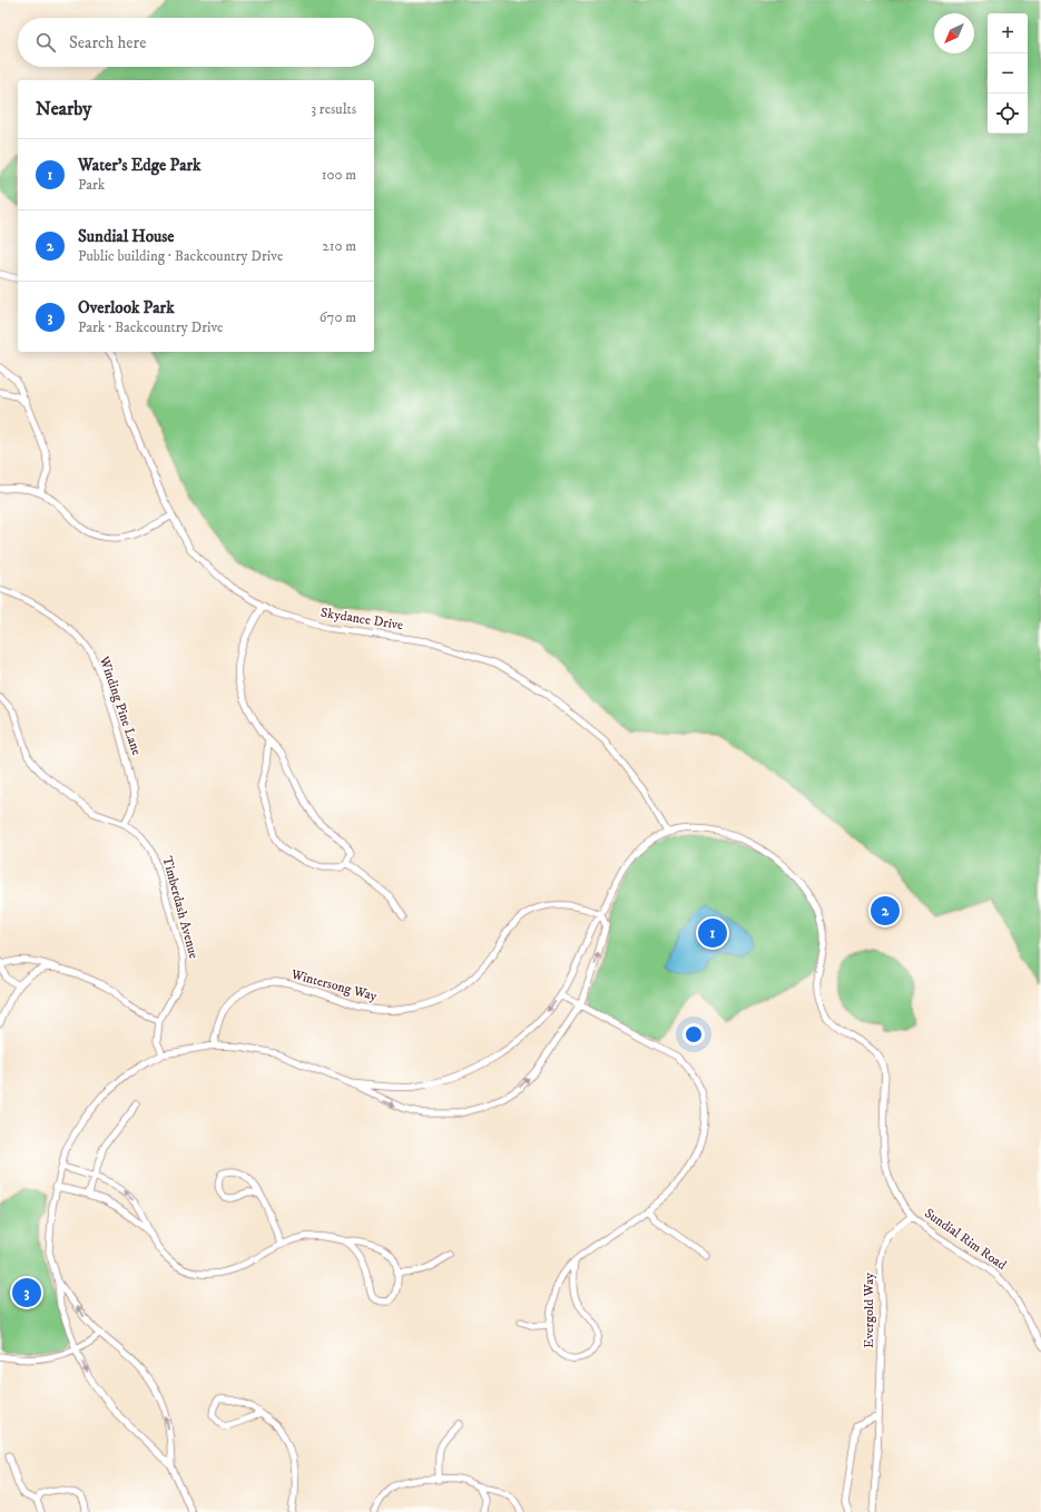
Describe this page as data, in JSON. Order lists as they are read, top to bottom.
{
  "streets": {
    "street": [
      "Skydance Drive",
      "Winding Pine Lane",
      "Timberdash Avenue",
      "Wintersong Way",
      "Sundial Rim Road",
      "Evergold Way"
    ]
  },
  "crossings": [
    ["Skydance Drive", "Sundial Rim Road"],
    ["Winding Pine Lane", "Timberdash Avenue"],
    ["Sundial Rim Road", "Evergold Way"]
  ],
  "north": "bottom left",
  "page": {
    "map_buttons": ["+", "−"],
    "search": "Search here",
    "heading": ["Nearby", "3 results"],
    "list": [
      {
        "mark": "1",
        "name": "Water's Edge Park",
        "note": "Park",
        "value": "100 m"
      },
      {
        "mark": "2",
        "name": "Sundial House",
        "note": "Public building · Backcountry Drive",
        "value": "210 m"
      },
      {
        "mark": "3",
        "name": "Overlook Park",
        "note": "Park · Backcountry Drive",
        "value": "670 m"
      }
    ],
    "pins": ["2", "1", "3"]
  }
}
